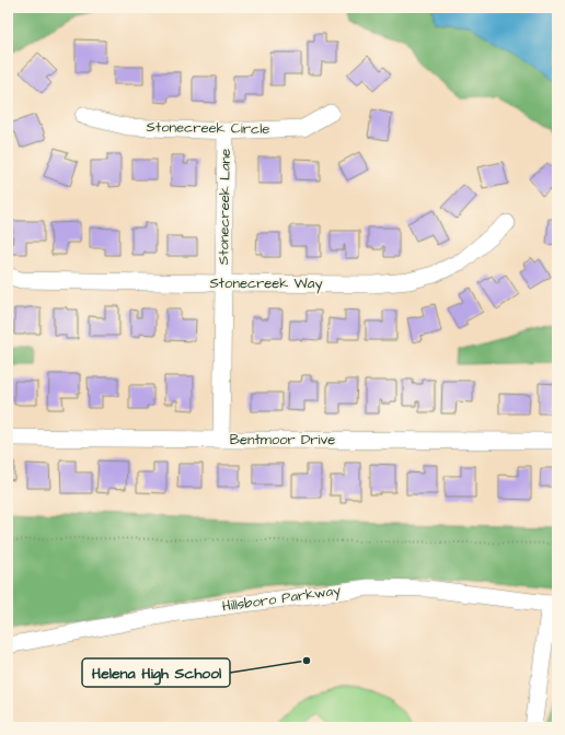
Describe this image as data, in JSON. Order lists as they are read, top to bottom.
{
  "streets": {
    "street": [
      "Stonecreek Circle",
      "Stonecreek Lane",
      "Stonecreek Way",
      "Bentmoor Drive",
      "Hillsboro Parkway"
    ]
  },
  "crossings": [
    ["Stonecreek Circle", "Stonecreek Lane"],
    ["Stonecreek Lane", "Stonecreek Way"],
    ["Stonecreek Lane", "Bentmoor Drive"]
  ],
  "places": ["Helena High School"]
}
